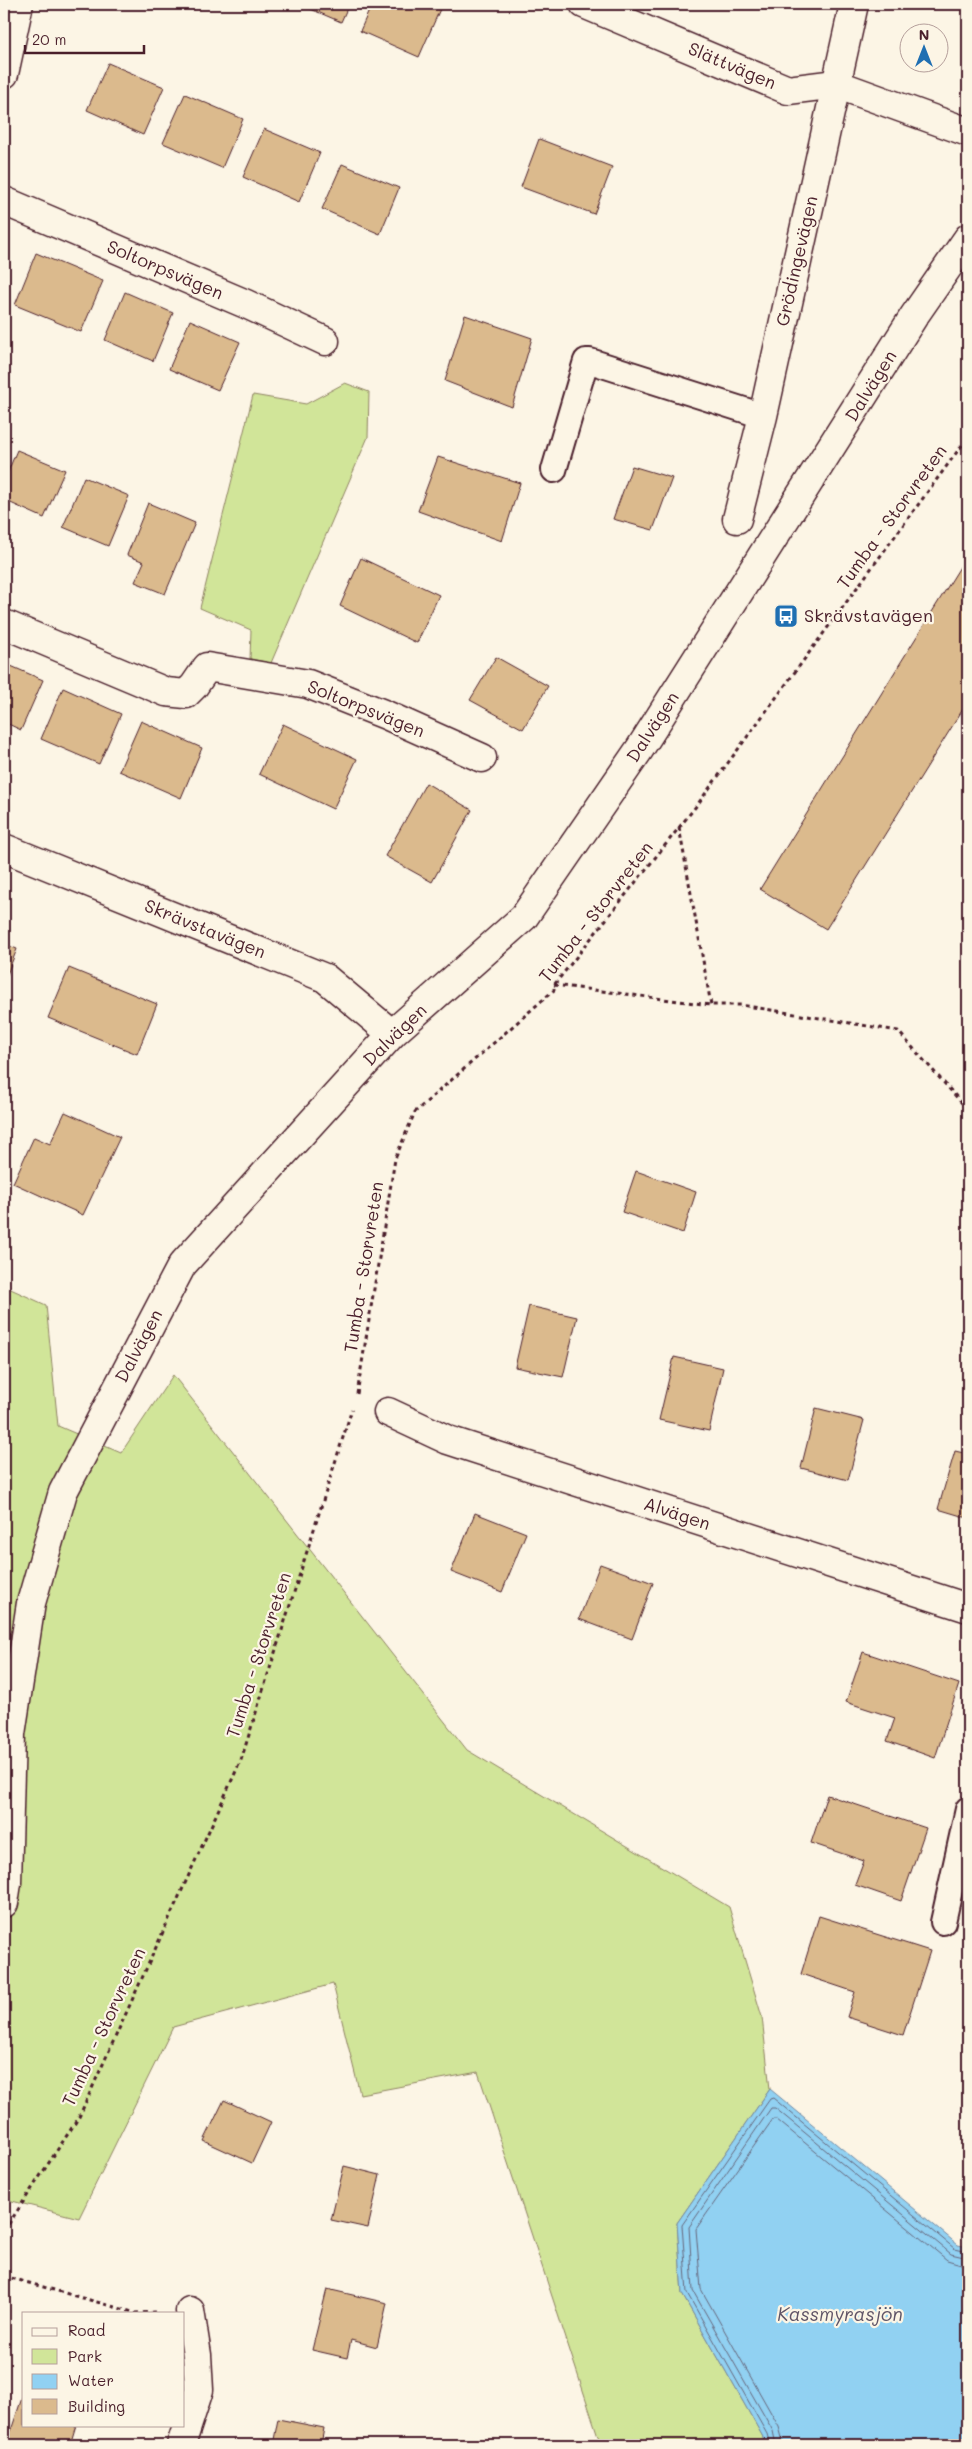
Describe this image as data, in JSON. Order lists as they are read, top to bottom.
{
  "streets": {
    "street": [
      "Slättvägen",
      "Grödingevägen",
      "Soltorpsvägen",
      "Dalvägen",
      "Skrävstavägen",
      "Alvägen"
    ],
    "path": ["Tumba - Storvreten"]
  },
  "crossings": [
    ["Slättvägen", "Grödingevägen"],
    ["Dalvägen", "Skrävstavägen"]
  ],
  "water": ["Kassmyrasjön"],
  "places": {
    "bus stop": ["Skrävstavägen"]
  },
  "legend": [
    "Road",
    "Park",
    "Water",
    "Building"
  ],
  "scale_bar": "20 m",
  "north": "top"
}
